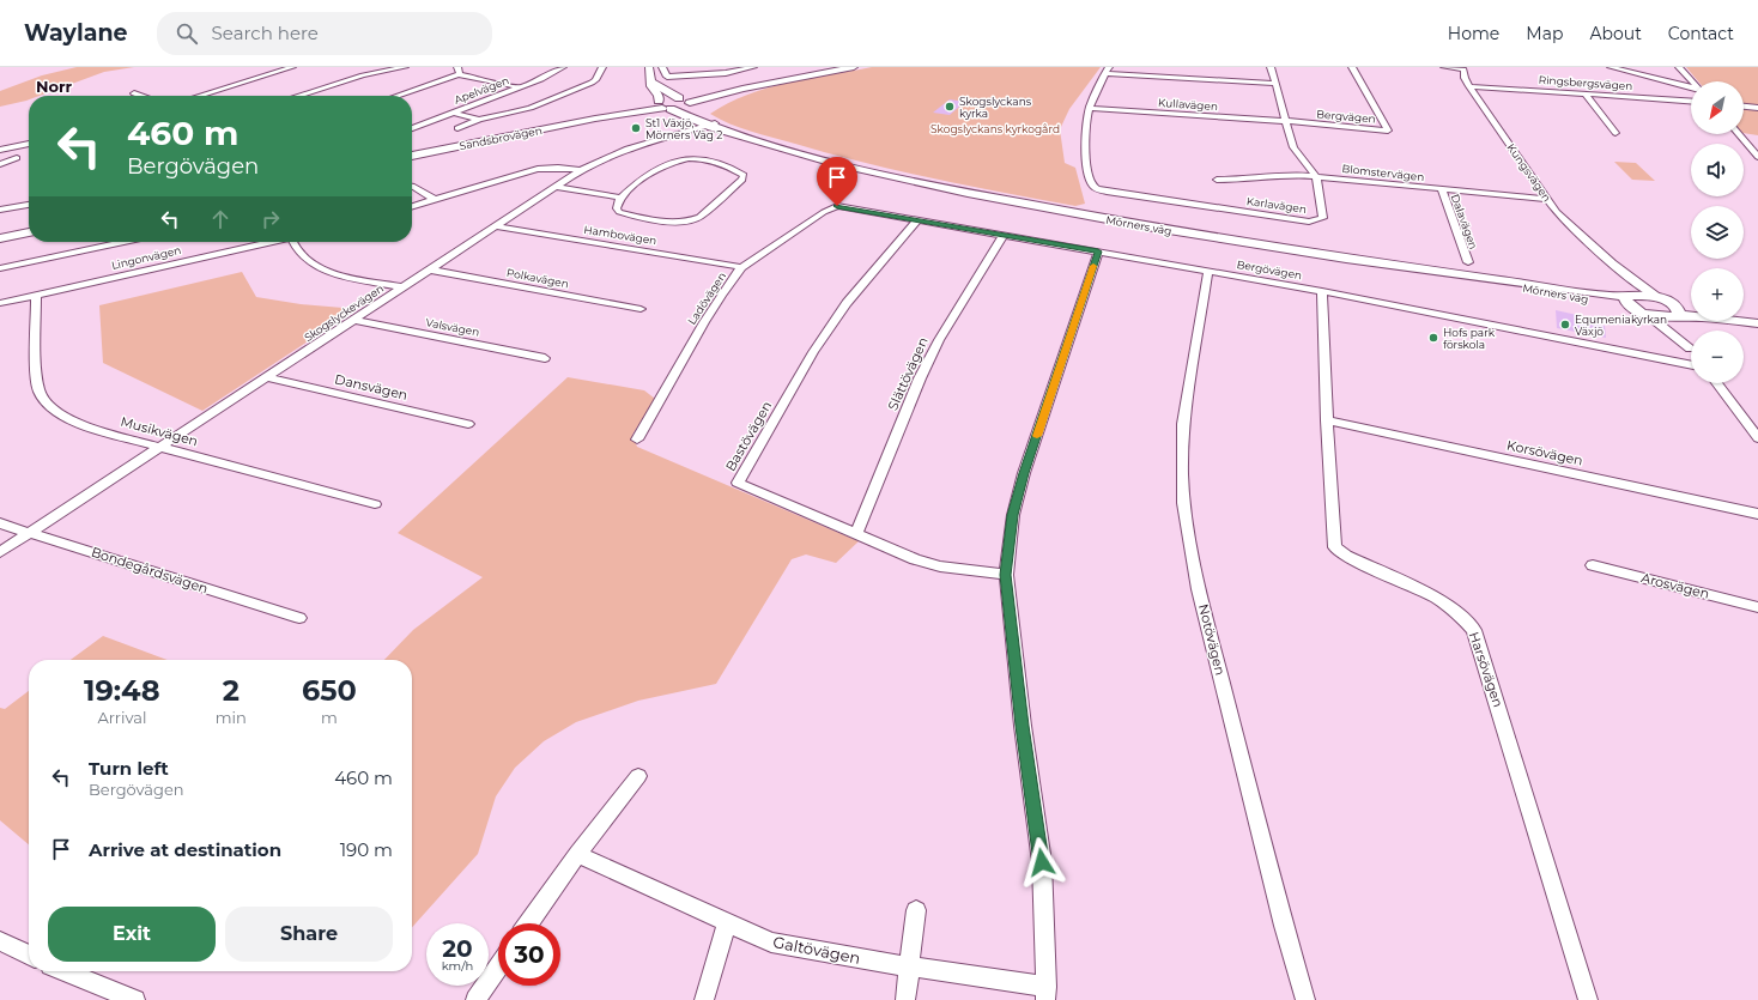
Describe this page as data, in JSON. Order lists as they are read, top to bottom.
{
  "streets": {
    "main road": ["Sandsbrovägen", "Mörners väg"],
    "street": [
      "Ringsbergsvägen",
      "Apelvägen",
      "Kullavägen",
      "Bergvägen",
      "Blomstervägen",
      "Kungsvägen",
      "Karlavägen",
      "Dalavägen",
      "Hambovägen",
      "Lingonvägen",
      "Bergövägen",
      "Polkavägen",
      "Ladövägen",
      "Skogslyckevägen",
      "Valsvägen",
      "Slättövägen",
      "Dansvägen",
      "Musikvägen",
      "Bastövägen",
      "Korsövägen",
      "Bondegårdsvägen",
      "Arosvägen",
      "Notövägen",
      "Harsövägen",
      "Galtövägen"
    ]
  },
  "crossings": [
    ["Ringsbergsvägen", "Kungsvägen"],
    ["Kullavägen", "Bergvägen"],
    ["Kullavägen", "Karlavägen"],
    ["Bergvägen", "Karlavägen"],
    ["Sandsbrovägen", "Mörners väg"],
    ["Blomstervägen", "Kungsvägen"],
    ["Blomstervägen", "Karlavägen"],
    ["Blomstervägen", "Dalavägen"],
    ["Kungsvägen", "Mörners väg"],
    ["Mörners väg", "Skogslyckevägen"],
    ["Hambovägen", "Ladövägen"],
    ["Hambovägen", "Skogslyckevägen"],
    ["Lingonvägen", "Musikvägen"],
    ["Bergövägen", "Ladövägen"],
    ["Bergövägen", "Slättövägen"],
    ["Bergövägen", "Bastövägen"],
    ["Bergövägen", "Notövägen"],
    ["Bergövägen", "Harsövägen"],
    ["Polkavägen", "Skogslyckevägen"],
    ["Skogslyckevägen", "Valsvägen"],
    ["Skogslyckevägen", "Dansvägen"],
    ["Skogslyckevägen", "Musikvägen"],
    ["Skogslyckevägen", "Bondegårdsvägen"],
    ["Slättövägen", "Bastövägen"],
    ["Korsövägen", "Harsövägen"]
  ],
  "districts": ["Norr"],
  "parks": ["Skogslyckans kyrkogård"],
  "places": [
    "Skogslyckans kyrka",
    "St1 Växjö, Mörners Väg 2",
    "Equmeniakyrkan Växjö",
    "Hofs park förskola"
  ],
  "north": "bottom left",
  "page": {
    "header": "Waylane",
    "search": "Search here",
    "nav": [
      "Home",
      "Map",
      "About",
      "Contact"
    ],
    "map_buttons": ["+", "−"],
    "turn": ["460 m", "Bergövägen"],
    "eta": [
      "19:48",
      "Arrival",
      "2",
      "min",
      "650",
      "m"
    ],
    "list": [
      {
        "name": "Turn left",
        "note": "Bergövägen",
        "value": "460 m"
      },
      {
        "name": "Arrive at destination",
        "value": "190 m"
      }
    ],
    "buttons": ["Exit", "Share"],
    "speed": "20 km/h",
    "limit": "30"
  }
}
